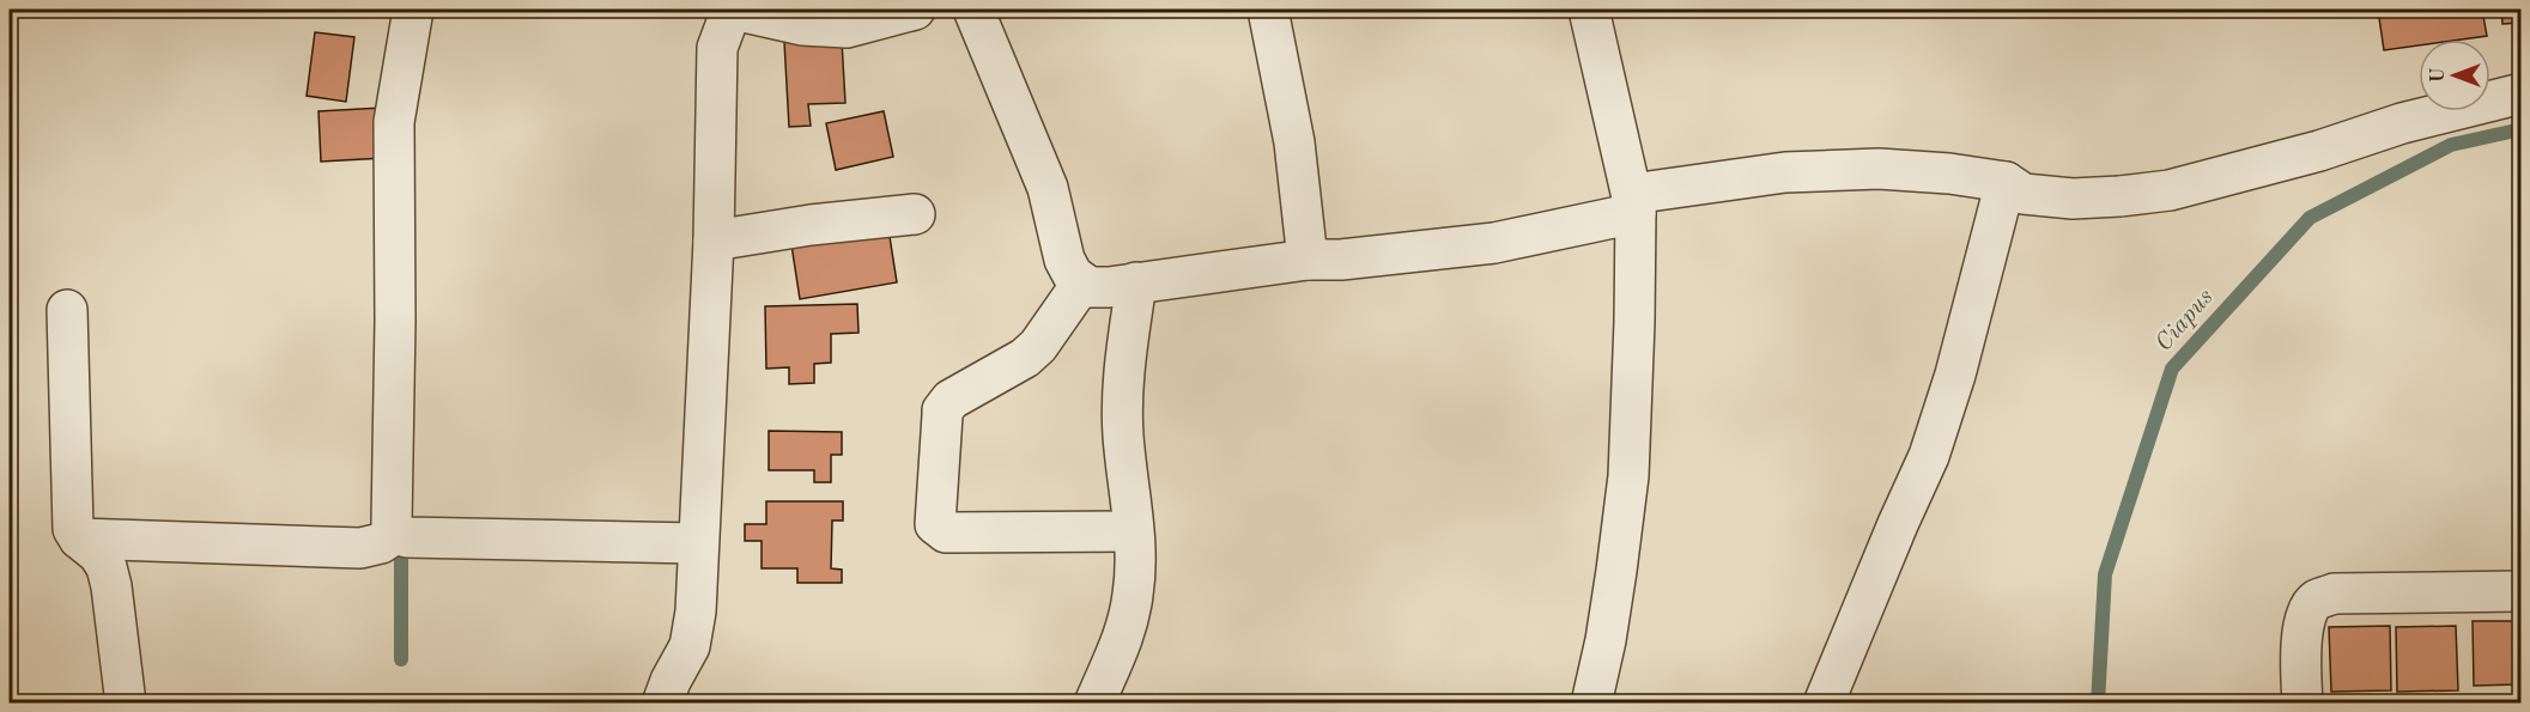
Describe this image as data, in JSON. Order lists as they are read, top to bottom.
{
  "water": ["Ciapus"],
  "north": "left"
}
